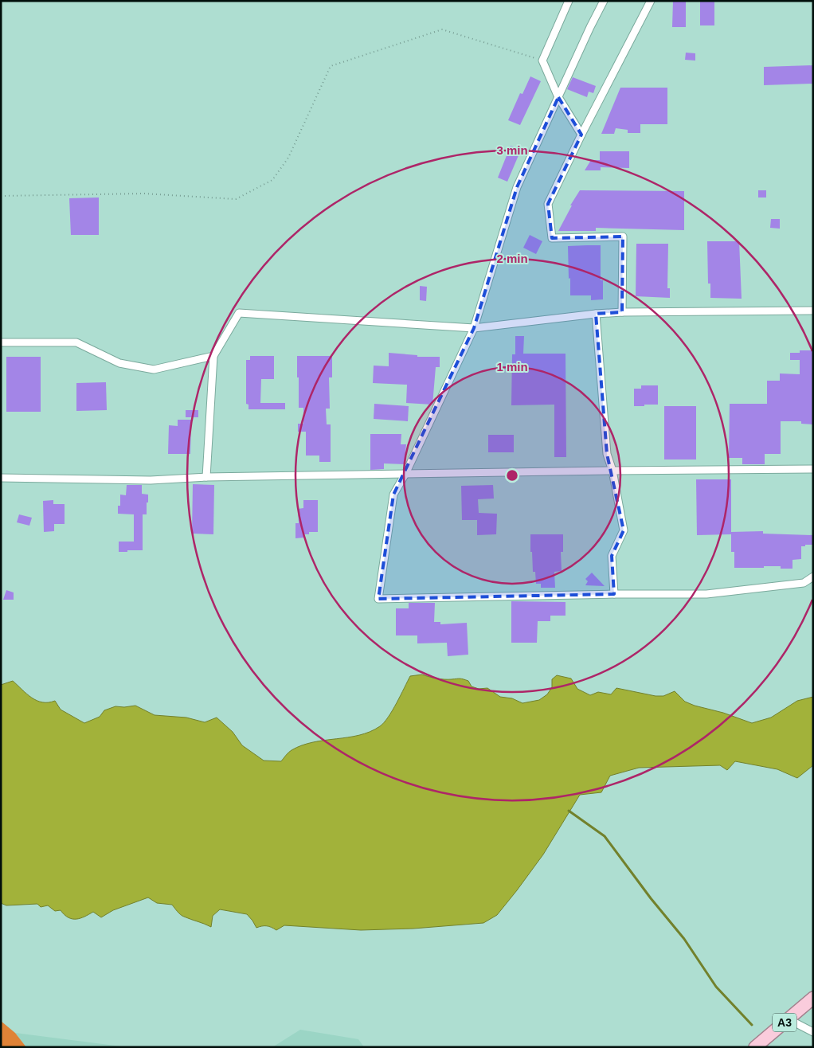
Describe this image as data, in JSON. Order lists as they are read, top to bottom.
{
  "streets": {
    "highway": ["A3"]
  },
  "rings": ["3 min", "2 min", "1 min"]
}
